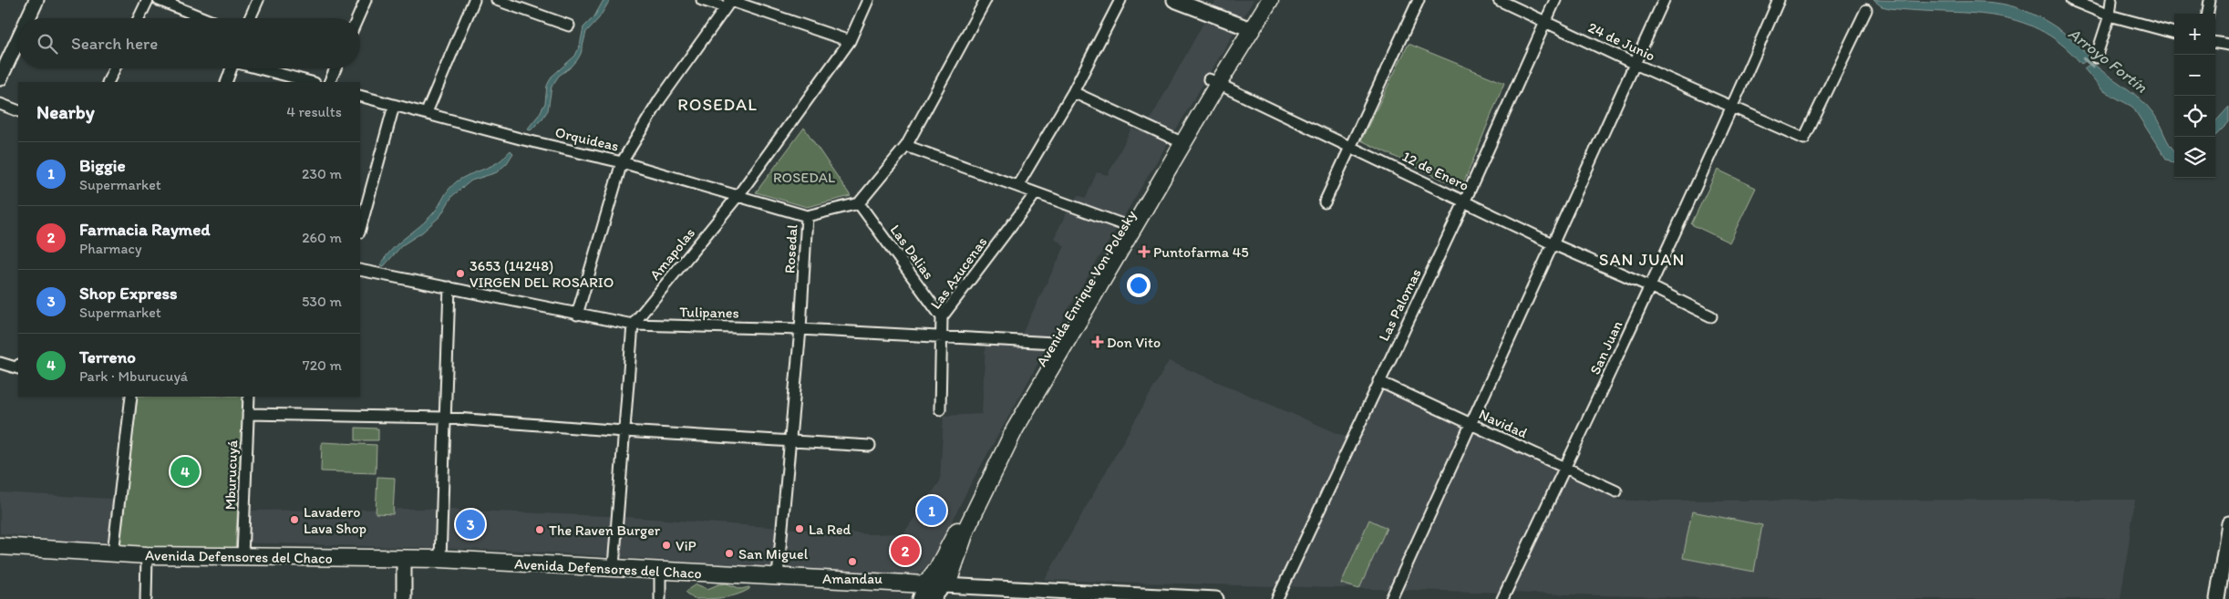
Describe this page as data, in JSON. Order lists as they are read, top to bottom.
{
  "streets": {
    "main road": ["Avenida Enrique Von Polesky", "Avenida Defensores del Chaco"],
    "street": [
      "24 de Junio",
      "Orquideas",
      "12 de Enero",
      "Rosedal",
      "Las Dalias",
      "Amapolas",
      "Las Azucenas",
      "Las Palomas",
      "Tulipanes",
      "San Juan",
      "Navidad",
      "Mburucuyá"
    ]
  },
  "crossings": [
    ["24 de Junio", "Las Palomas"],
    ["24 de Junio", "San Juan"],
    ["Orquideas", "Rosedal"],
    ["Orquideas", "Amapolas"],
    ["12 de Enero", "Avenida Enrique Von Polesky"],
    ["12 de Enero", "Las Palomas"],
    ["12 de Enero", "San Juan"],
    ["Rosedal", "Las Dalias"],
    ["Rosedal", "Tulipanes"],
    ["Rosedal", "Avenida Defensores del Chaco"],
    ["Las Dalias", "Las Azucenas"],
    ["Amapolas", "Tulipanes"],
    ["Las Azucenas", "Tulipanes"],
    ["Avenida Enrique Von Polesky", "Tulipanes"],
    ["Avenida Enrique Von Polesky", "Avenida Defensores del Chaco"],
    ["Las Palomas", "Navidad"],
    ["San Juan", "Navidad"],
    ["Mburucuyá", "Avenida Defensores del Chaco"]
  ],
  "districts": ["ROSEDAL", "SAN JUAN"],
  "water": ["Arroyo Fortín"],
  "parks": ["ROSEDAL"],
  "places": {
    "health": ["Puntofarma 45", "Don Vito"],
    "other": [
      "3653 (14248) VIRGEN DEL ROSARIO",
      "Lavadero Lava Shop",
      "La Red",
      "The Raven Burger",
      "ViP",
      "San Miguel",
      "Amandau"
    ]
  },
  "page": {
    "map_buttons": ["+", "−"],
    "search": "Search here",
    "heading": ["Nearby", "4 results"],
    "list": [
      {
        "mark": "1",
        "name": "Biggie",
        "note": "Supermarket",
        "value": "230 m"
      },
      {
        "mark": "2",
        "name": "Farmacia Raymed",
        "note": "Pharmacy",
        "value": "260 m"
      },
      {
        "mark": "3",
        "name": "Shop Express",
        "note": "Supermarket",
        "value": "530 m"
      },
      {
        "mark": "4",
        "name": "Terreno",
        "note": "Park · Mburucuyá",
        "value": "720 m"
      }
    ],
    "pins": [
      "4",
      "1",
      "3",
      "2"
    ]
  }
}
